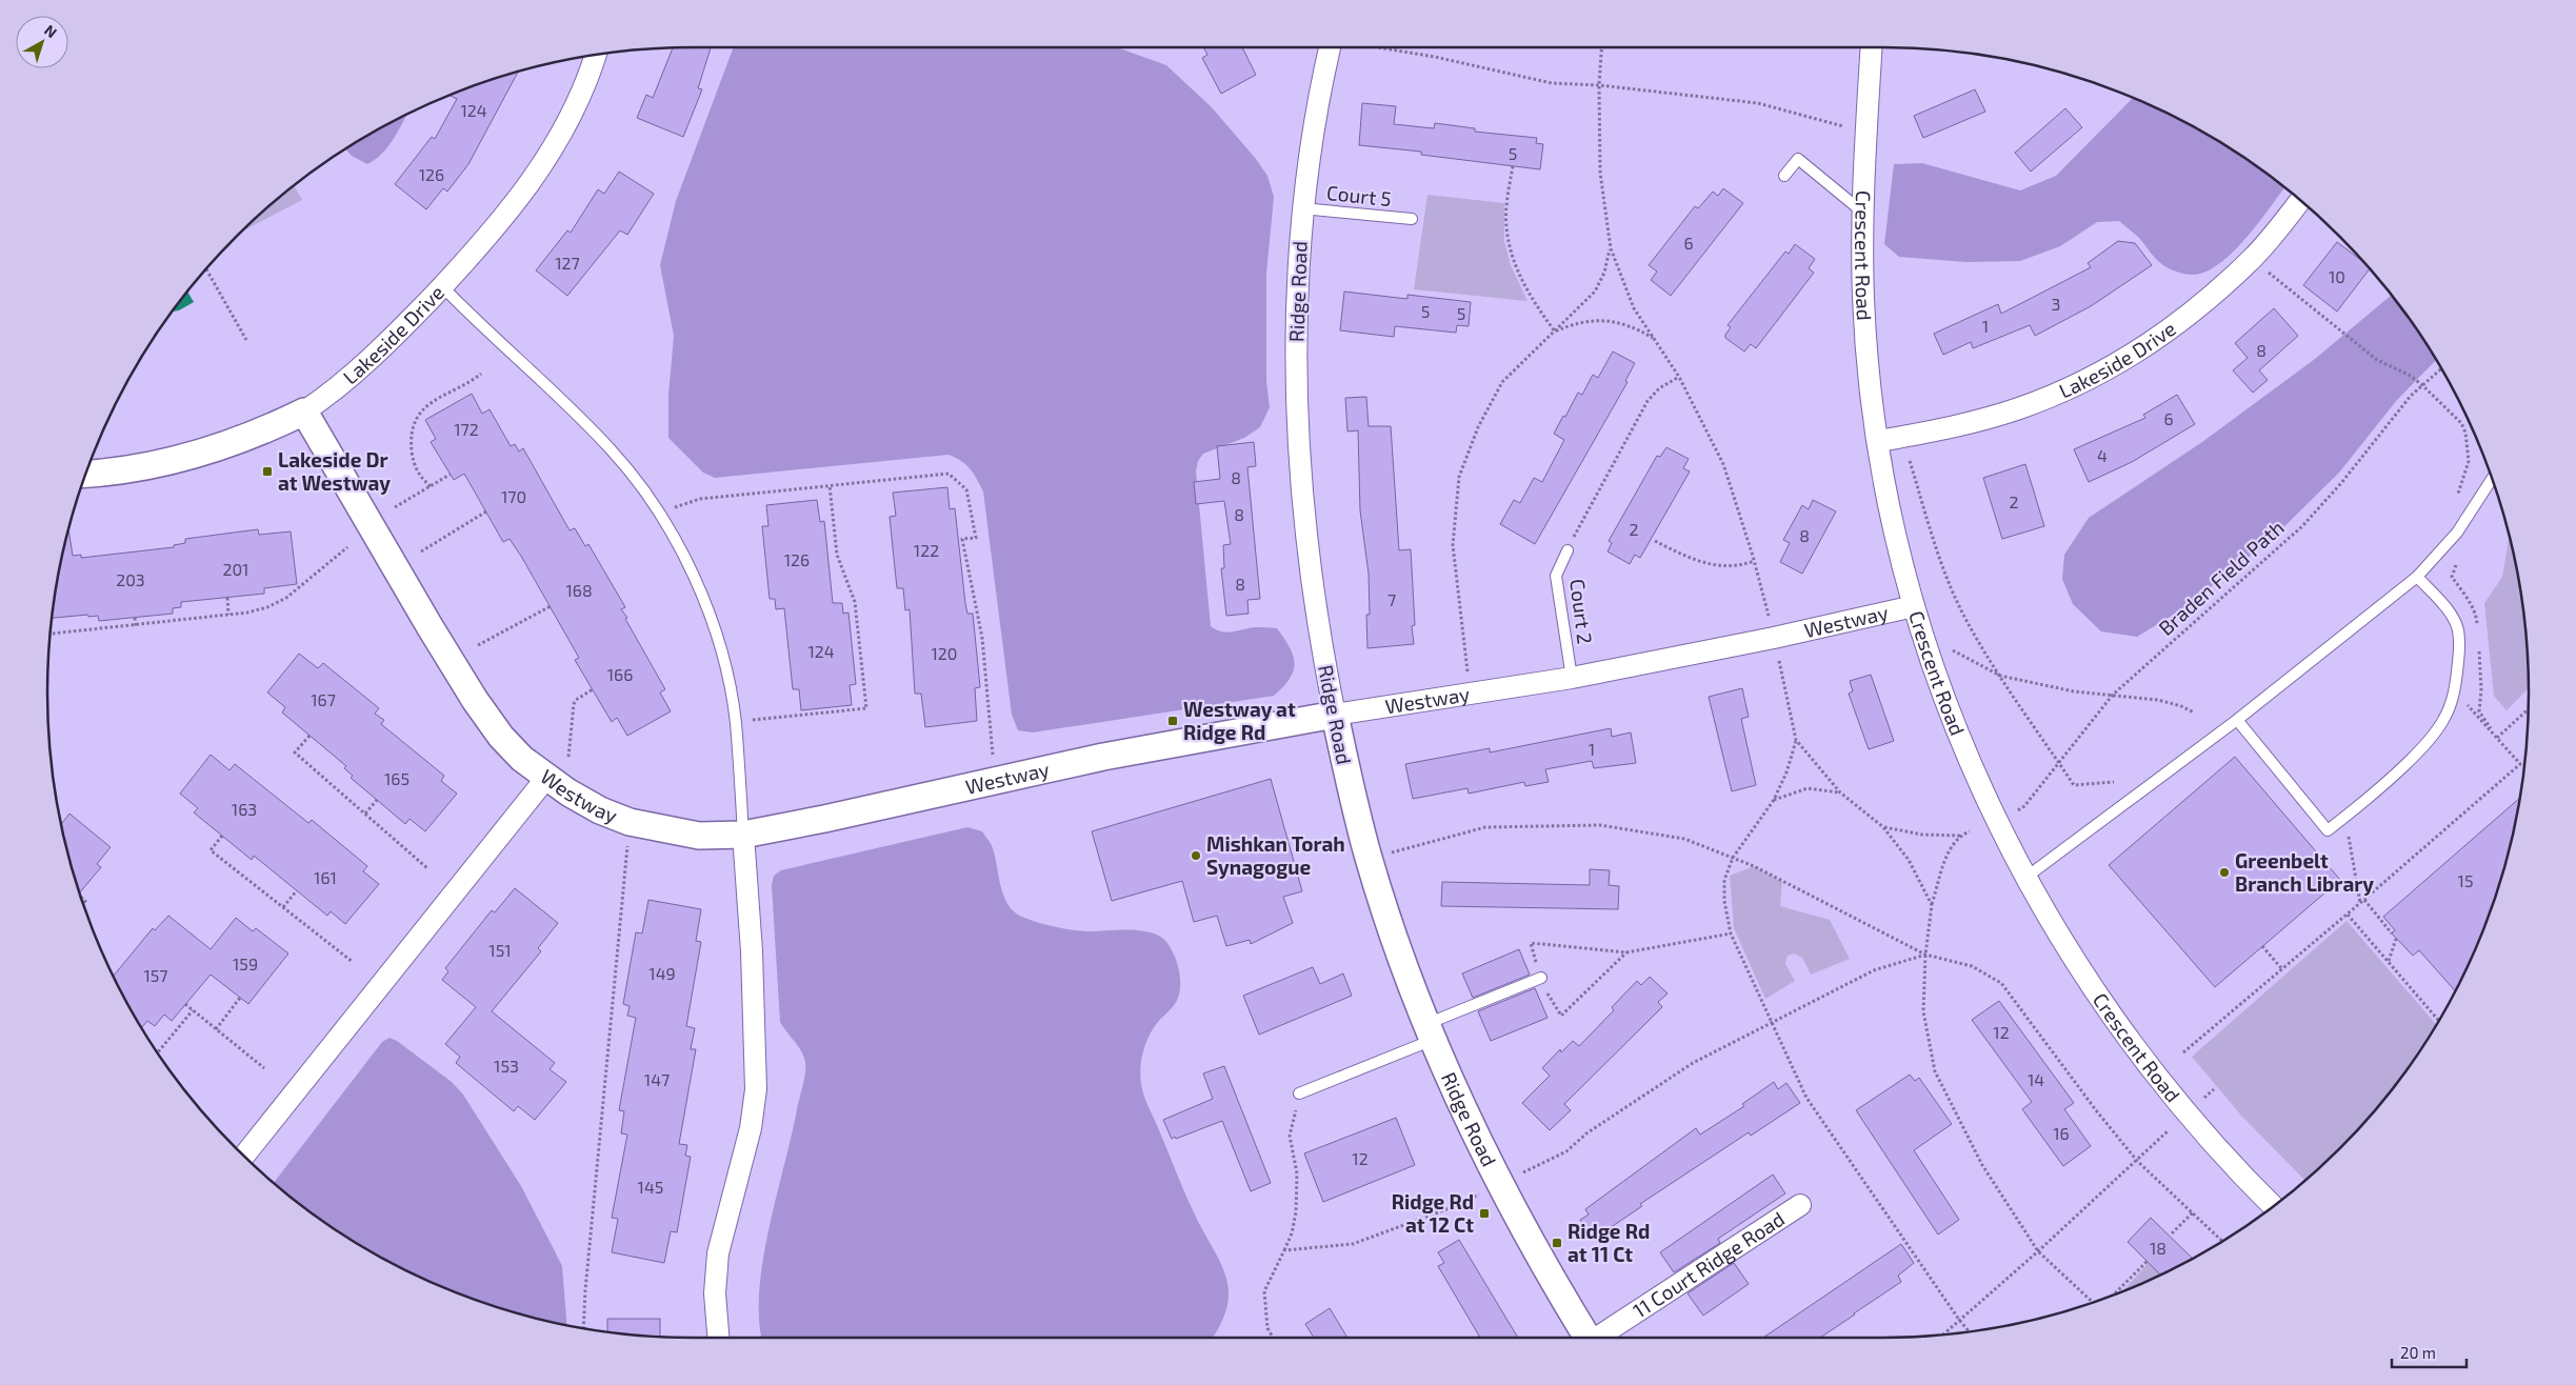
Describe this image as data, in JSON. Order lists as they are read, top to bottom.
{
  "streets": {
    "street": [
      "Crescent Road",
      "Ridge Road",
      "Lakeside Drive",
      "Westway",
      "11 Court Ridge Road"
    ],
    "lane": ["Court 5", "Court 2"],
    "path": ["Braden Field Path"]
  },
  "crossings": [
    ["Court 5", "Ridge Road"],
    ["Crescent Road", "Lakeside Drive"],
    ["Crescent Road", "Westway"],
    ["Ridge Road", "Westway"],
    ["Lakeside Drive", "Westway"],
    ["Court 2", "Westway"]
  ],
  "places": {
    "transit": [
      "Lakeside Dr at Westway",
      "Westway at Ridge Rd",
      "Ridge Rd at 12 Ct",
      "Ridge Rd at 11 Ct"
    ],
    "other": ["Mishkan Torah Synagogue", "Greenbelt Branch Library"]
  },
  "house_numbers": [
    "124",
    "5",
    "126",
    "6",
    "127",
    "10",
    "3",
    "5",
    "5",
    "1",
    "8",
    "6",
    "172",
    "4",
    "8",
    "170",
    "2",
    "8",
    "2",
    "8",
    "122",
    "126",
    "201",
    "203",
    "8",
    "168",
    "7",
    "124",
    "120",
    "166",
    "167",
    "1",
    "165",
    "163",
    "161",
    "15",
    "151",
    "159",
    "149",
    "157",
    "12",
    "153",
    "147",
    "14",
    "16",
    "12",
    "145",
    "18"
  ],
  "scale_bar": "20 m",
  "north": "top right"
}
